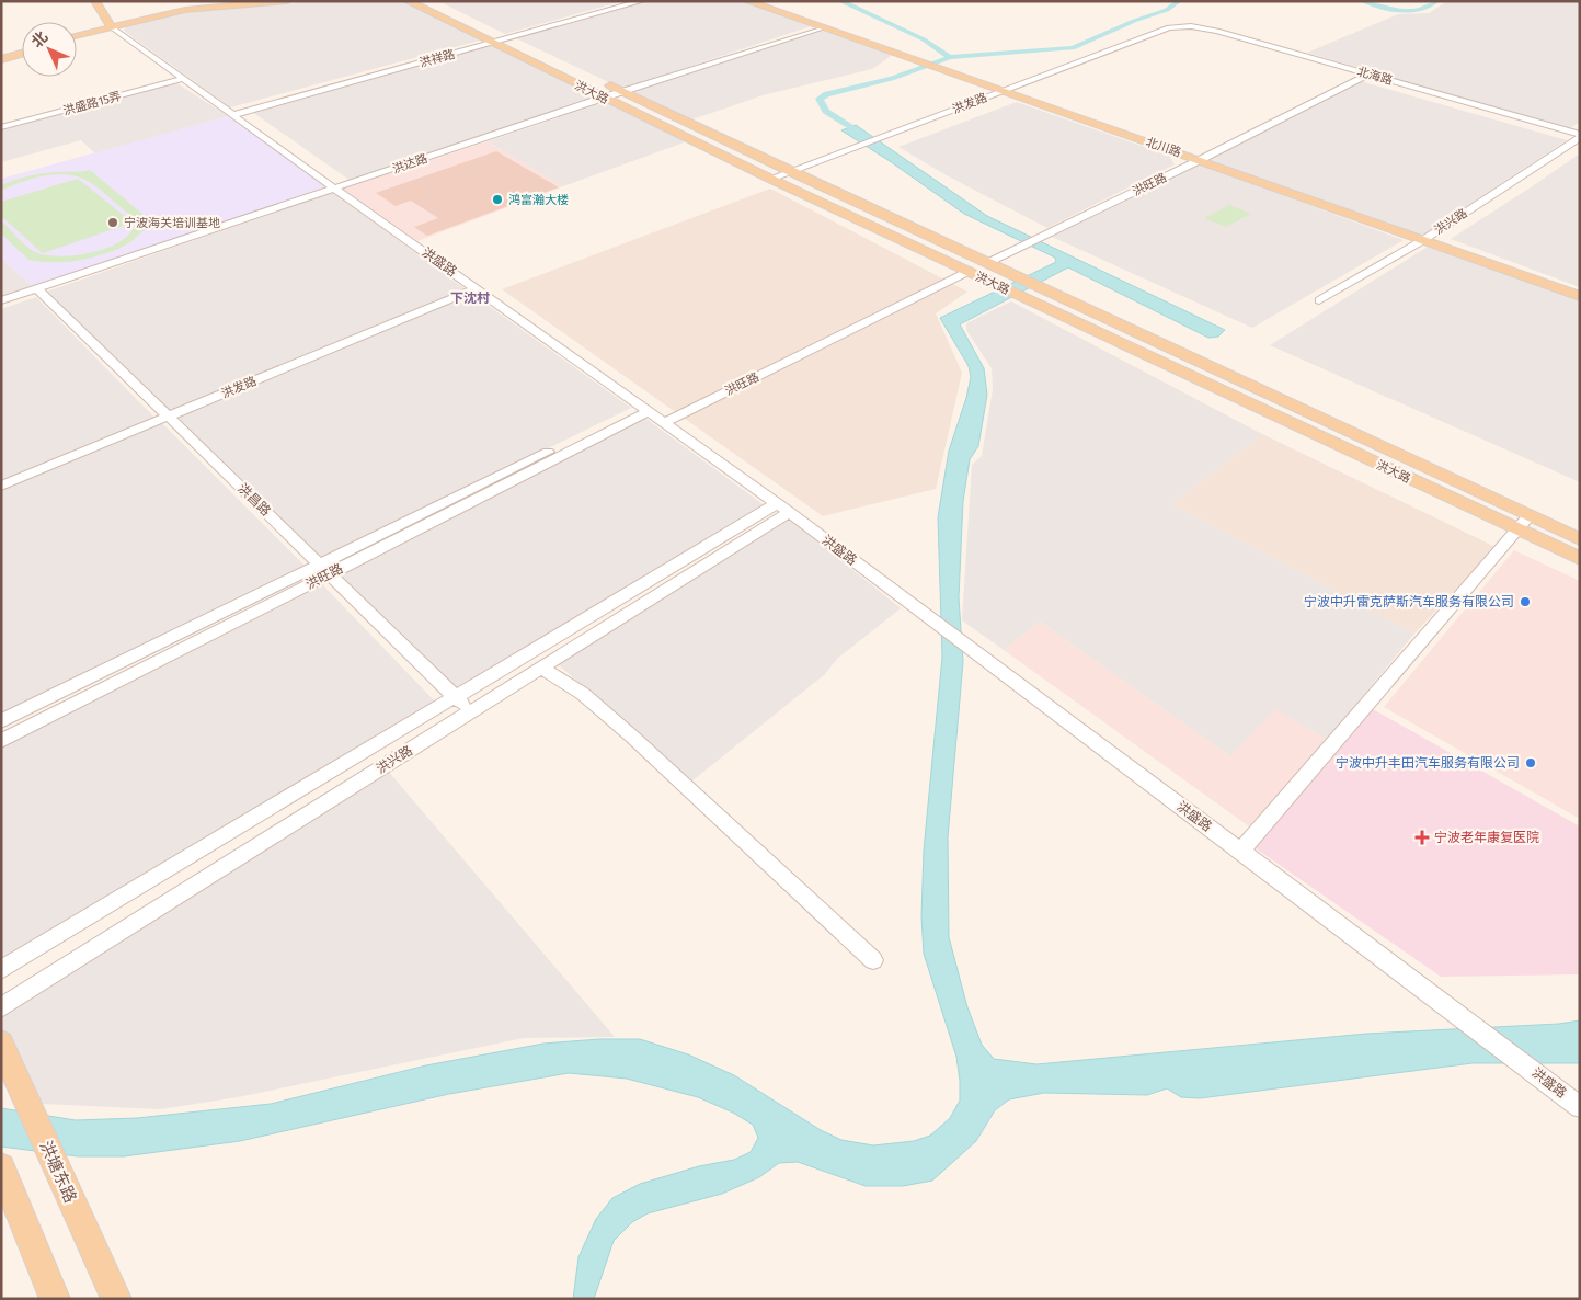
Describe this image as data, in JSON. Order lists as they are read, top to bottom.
{
  "streets": {
    "main road": [
      "洪大路",
      "北川路",
      "洪盛路",
      "洪塘东路"
    ],
    "street": [
      "洪祥路",
      "北海路",
      "洪盛路15弄",
      "洪发路",
      "洪达路",
      "洪旺路",
      "洪兴路",
      "洪昌路"
    ]
  },
  "crossings": [
    ["洪祥路", "洪大路"],
    ["洪祥路", "洪盛路"],
    ["北海路", "洪发路"],
    ["北海路", "洪旺路"],
    ["北海路", "洪兴路"],
    ["洪大路", "洪发路"],
    ["洪大路", "洪达路"],
    ["洪大路", "洪旺路"],
    ["洪盛路15弄", "洪盛路"],
    ["洪发路", "北川路"],
    ["洪发路", "洪盛路"],
    ["洪发路", "洪昌路"],
    ["北川路", "洪达路"],
    ["北川路", "洪旺路"],
    ["北川路", "洪兴路"],
    ["洪达路", "洪盛路"],
    ["洪达路", "洪昌路"],
    ["洪旺路", "洪盛路"],
    ["洪旺路", "洪昌路"],
    ["洪兴路", "洪盛路"],
    ["洪兴路", "洪昌路"]
  ],
  "districts": ["下沈村"],
  "places": {
    "other": [
      "鸿富瀚大楼",
      "宁波海关培训基地",
      "宁波中升雷克萨斯汽车服务有限公司",
      "宁波中升丰田汽车服务有限公司"
    ],
    "health": ["宁波老年康复医院"]
  },
  "north": "top left"
}
